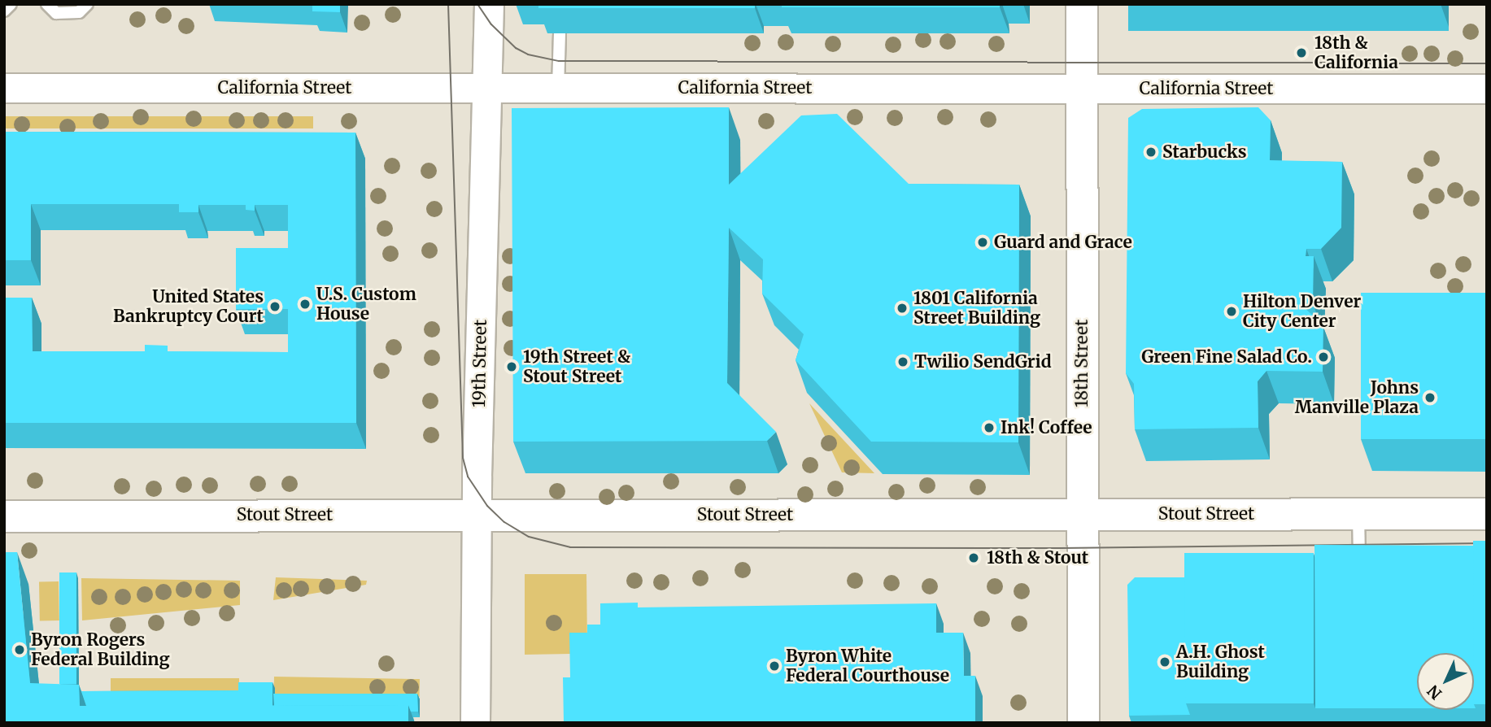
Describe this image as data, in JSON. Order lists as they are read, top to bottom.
{
  "streets": {
    "main road": ["18th Street", "Stout Street"],
    "street": ["California Street", "19th Street"]
  },
  "crossings": [
    ["California Street", "19th Street"],
    ["California Street", "18th Street"],
    ["19th Street", "Stout Street"],
    ["18th Street", "Stout Street"]
  ],
  "places": [
    "18th & California",
    "Starbucks",
    "Guard and Grace",
    "U.S. Custom House",
    "United States Bankruptcy Court",
    "1801 California Street Building",
    "Hilton Denver City Center",
    "Green Fine Salad Co.",
    "Twilio SendGrid",
    "19th Street & Stout Street",
    "Johns Manville Plaza",
    "Ink! Coffee",
    "18th & Stout",
    "Byron Rogers Federal Building",
    "A.H. Ghost Building",
    "Byron White Federal Courthouse"
  ],
  "north": "bottom left"
}
